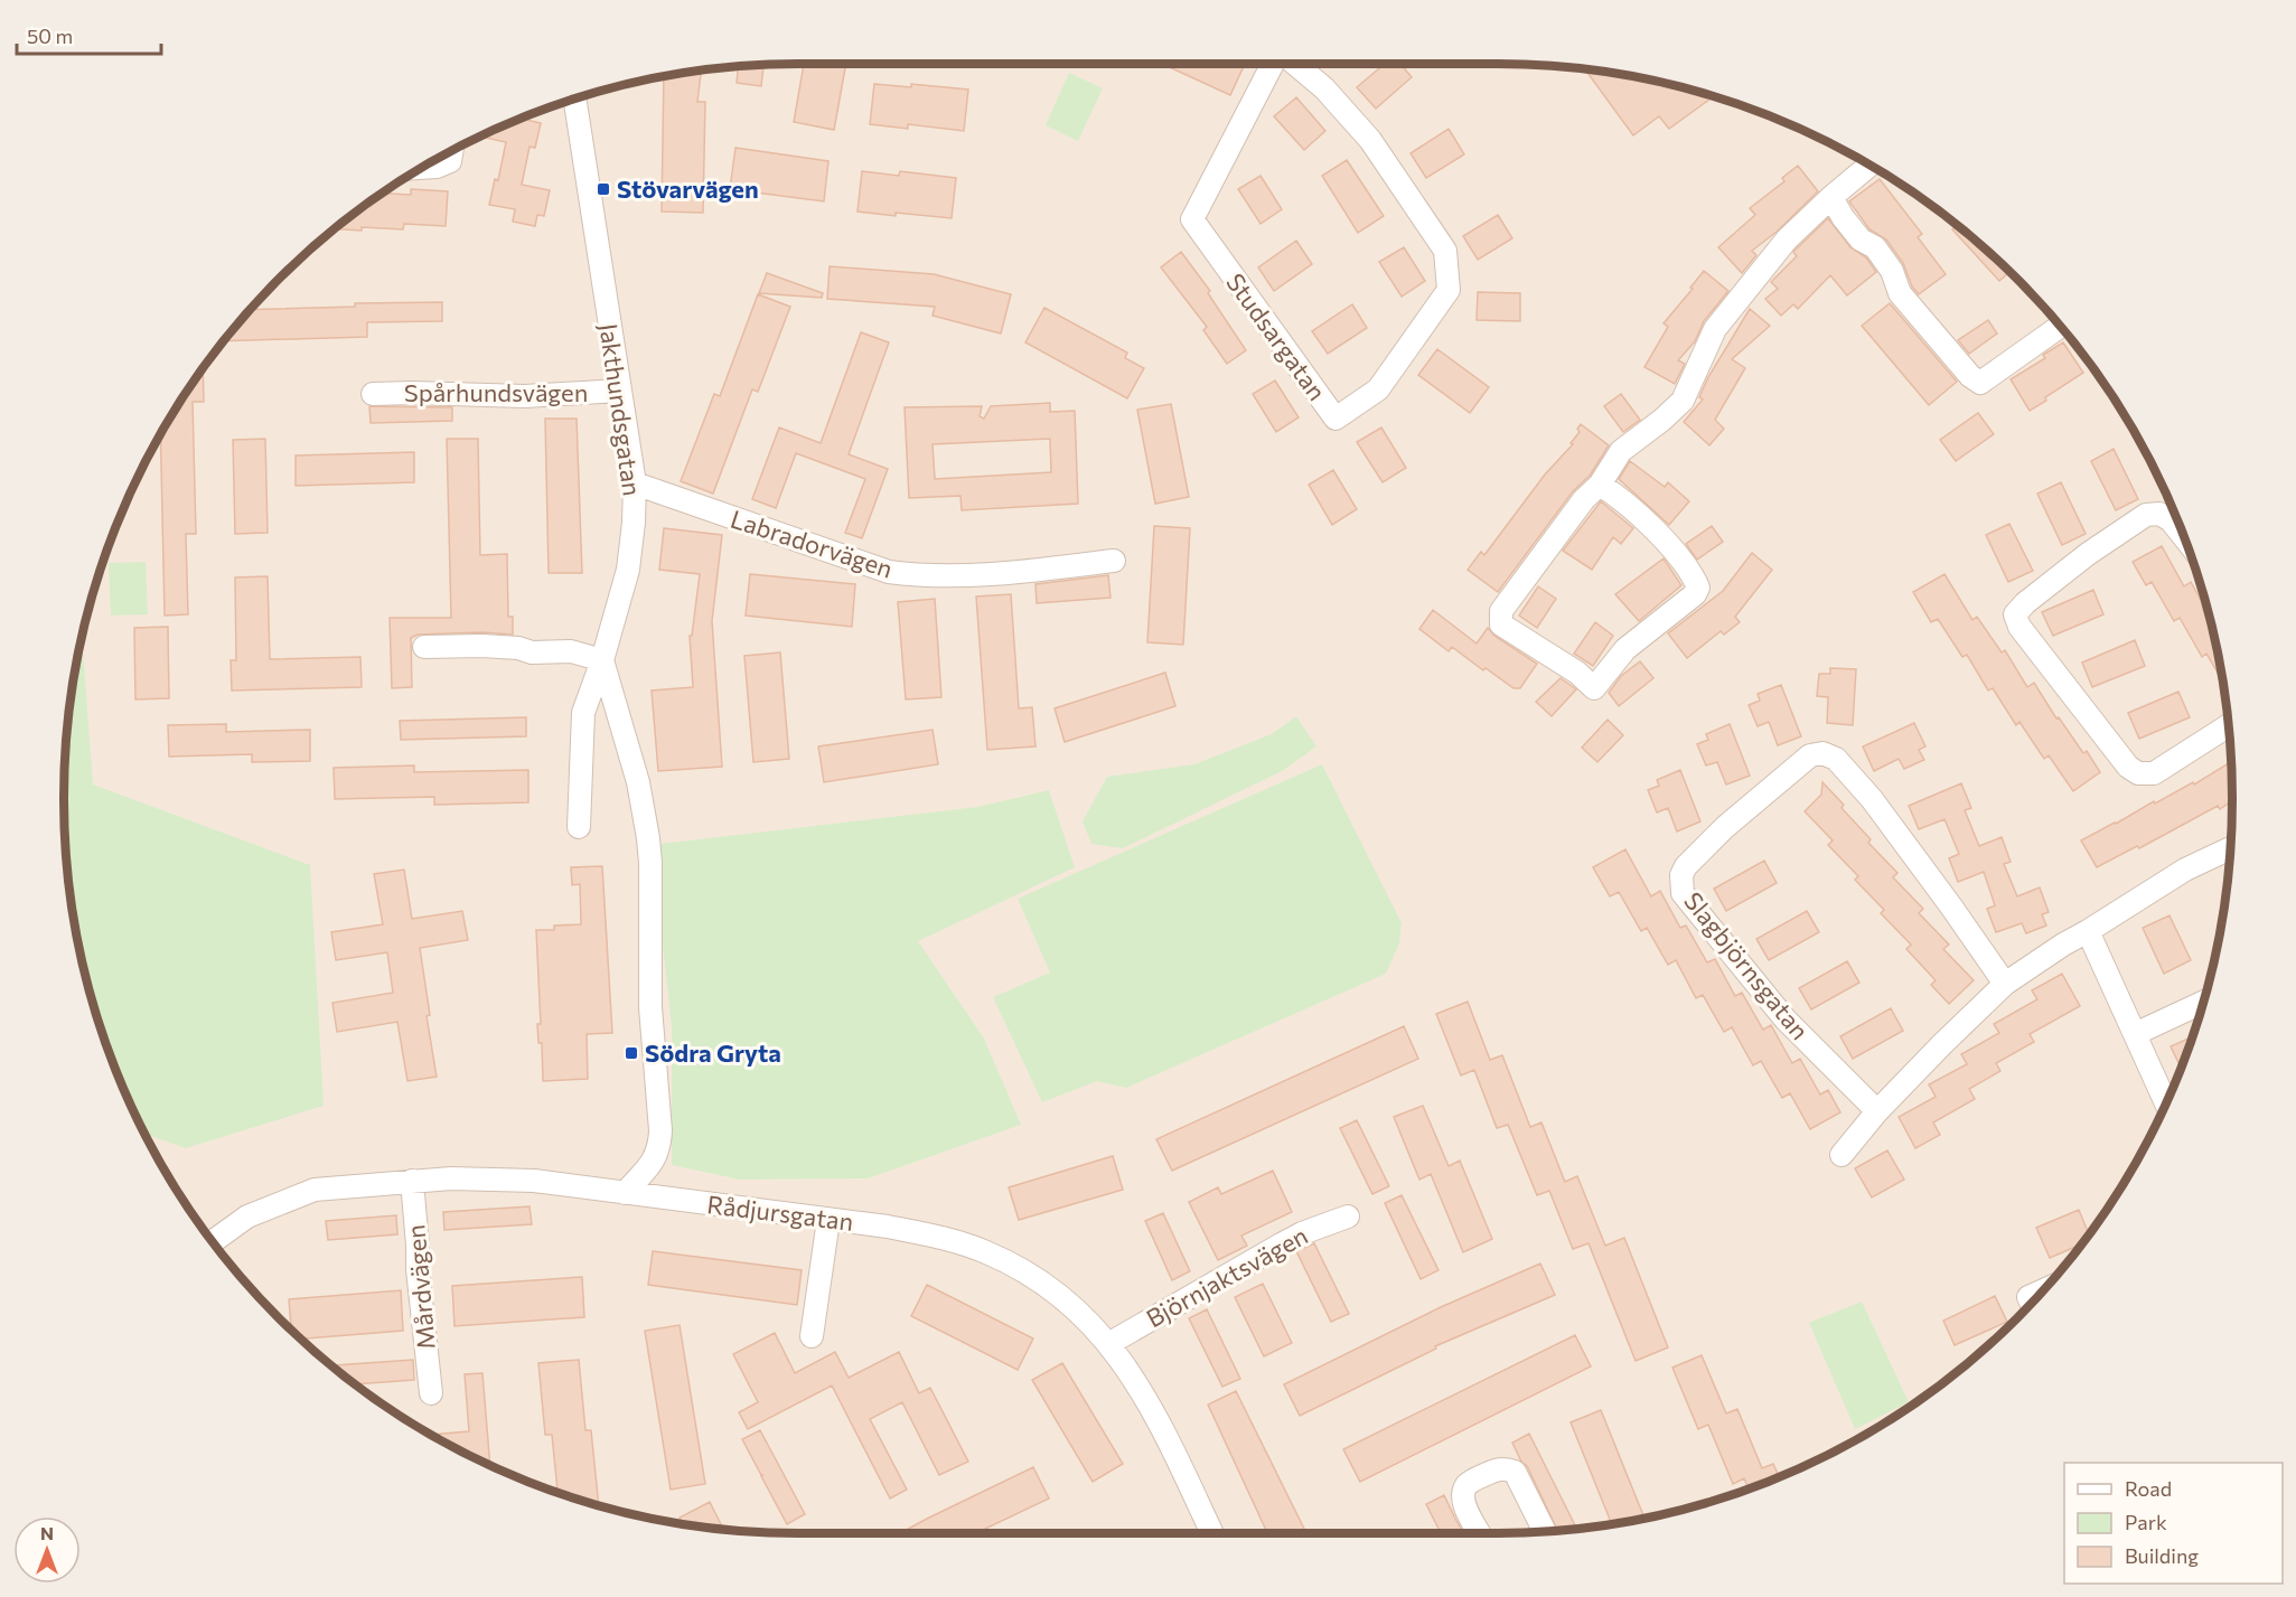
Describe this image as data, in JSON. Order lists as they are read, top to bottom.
{
  "streets": {
    "street": [
      "Studsargatan",
      "Spårhundsvägen",
      "Jakthundsgatan",
      "Labradorvägen",
      "Slagbjörnsgatan",
      "Rådjursgatan",
      "Björnjaktsvägen",
      "Mårdvägen"
    ]
  },
  "crossings": [
    ["Spårhundsvägen", "Jakthundsgatan"],
    ["Jakthundsgatan", "Labradorvägen"],
    ["Rådjursgatan", "Björnjaktsvägen"],
    ["Rådjursgatan", "Mårdvägen"]
  ],
  "places": {
    "transit": ["Stövarvägen", "Södra Gryta"]
  },
  "legend": ["Road", "Park", "Building"],
  "scale_bar": "50 m",
  "north": "top"
}
